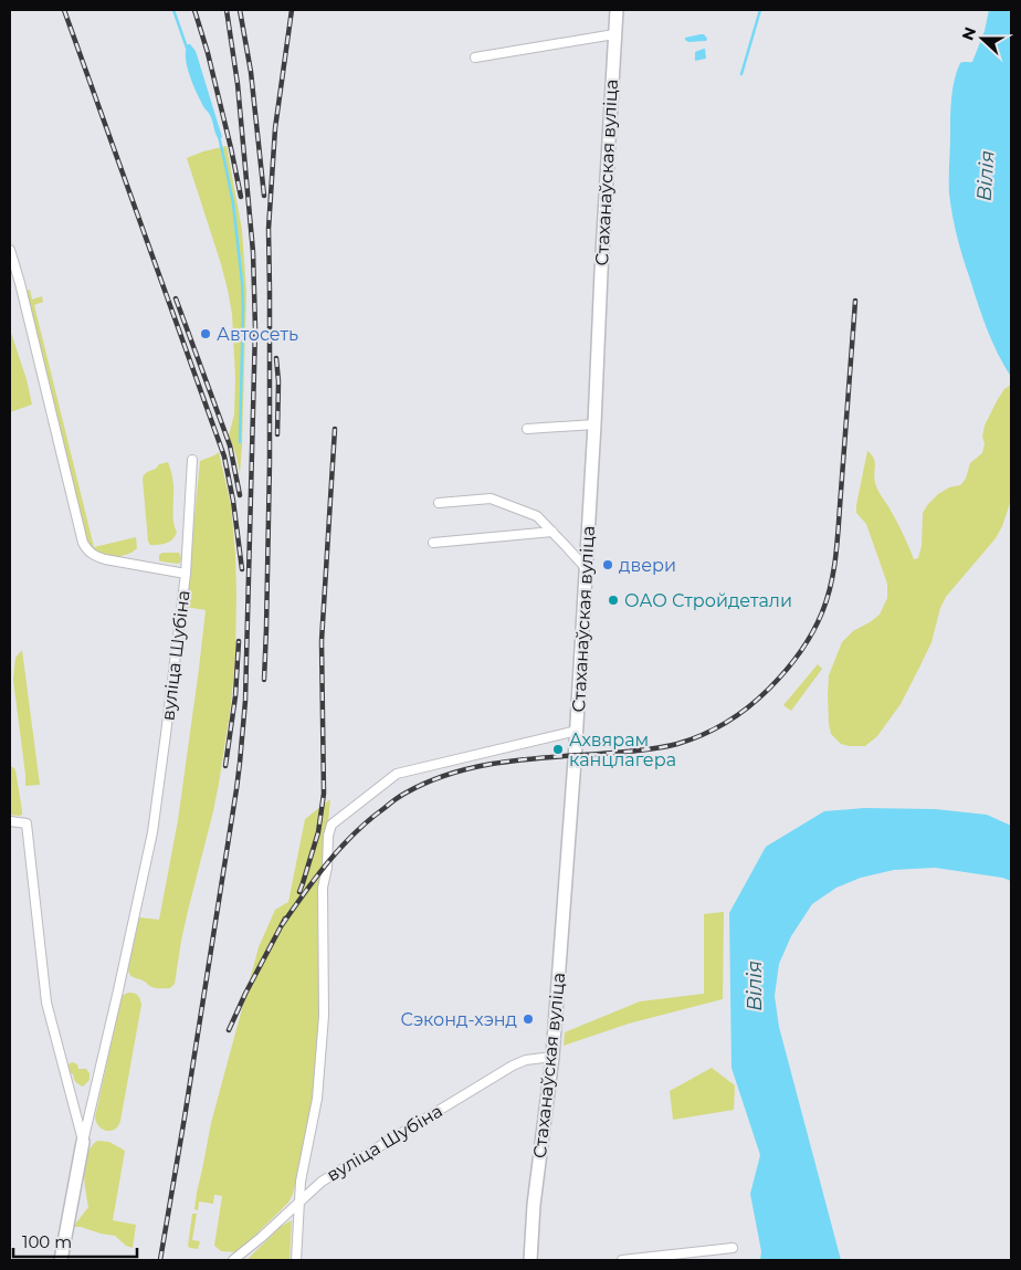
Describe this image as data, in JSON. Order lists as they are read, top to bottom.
{
  "streets": {
    "street": ["Стаханаўская вуліца", "вуліца Шубіна"]
  },
  "crossings": [
    ["Стаханаўская вуліца", "вуліца Шубіна"]
  ],
  "water": ["Вілія"],
  "places": [
    "Автосеть",
    "двери",
    "ОАО Стройдетали",
    "Ахвярам канцлагера",
    "Сэконд-хэнд"
  ],
  "scale_bar": "100 m",
  "north": "left"
}
